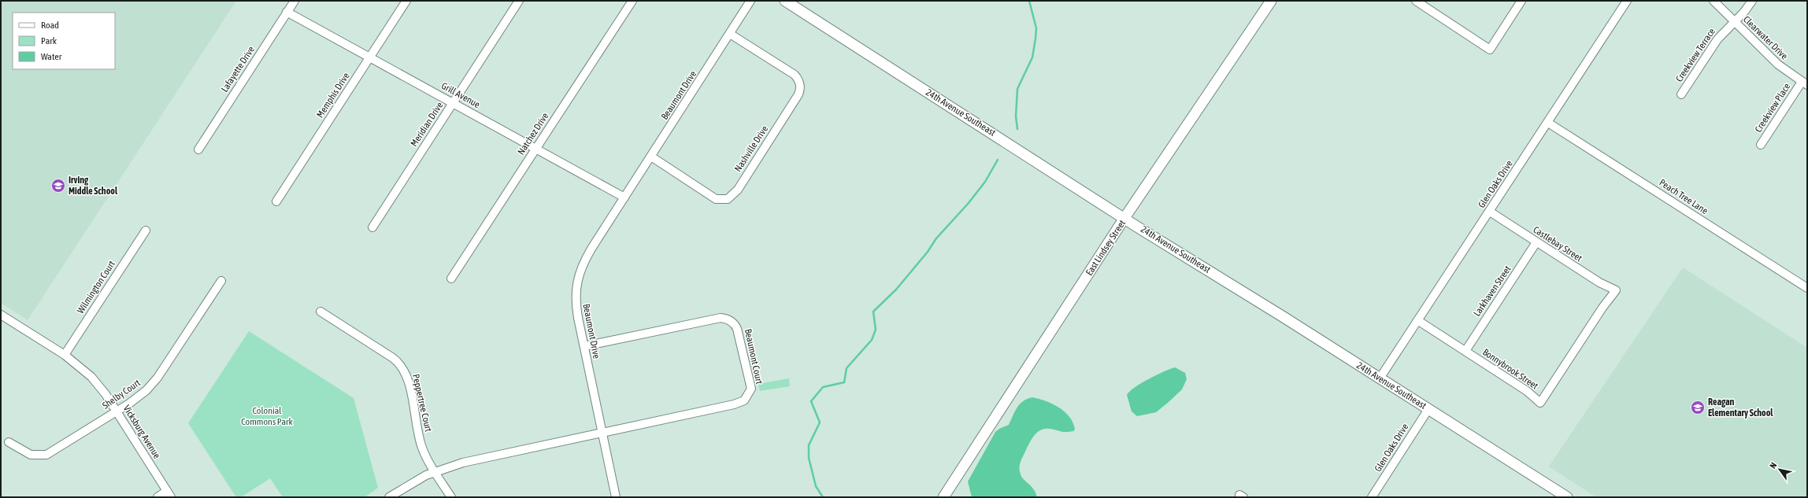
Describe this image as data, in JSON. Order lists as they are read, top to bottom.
{
  "streets": {
    "street": [
      "Clearwater Drive",
      "Creekview Terrace",
      "Lafayette Drive",
      "Memphis Drive",
      "Grill Avenue",
      "Beaumont Drive",
      "Creekview Place",
      "24th Avenue Southeast",
      "Meridian Drive",
      "Natchez Drive",
      "Nashville Drive",
      "Glen Oaks Drive",
      "Peach Tree Lane",
      "Castlebay Street",
      "East Lindsey Street",
      "Wilmington Court",
      "Larkhaven Street",
      "Beaumont Court",
      "Bonnybrook Street",
      "Shelby Court",
      "Peppertree Court",
      "Vicksburg Avenue"
    ]
  },
  "crossings": [
    ["Clearwater Drive", "Creekview Terrace"],
    ["Clearwater Drive", "Creekview Place"],
    ["Lafayette Drive", "Grill Avenue"],
    ["Memphis Drive", "Grill Avenue"],
    ["Grill Avenue", "Beaumont Drive"],
    ["Grill Avenue", "Meridian Drive"],
    ["Grill Avenue", "Natchez Drive"],
    ["Beaumont Drive", "Nashville Drive"],
    ["Beaumont Drive", "Beaumont Court"],
    ["24th Avenue Southeast", "Glen Oaks Drive"],
    ["24th Avenue Southeast", "East Lindsey Street"],
    ["Glen Oaks Drive", "Peach Tree Lane"],
    ["Glen Oaks Drive", "Castlebay Street"],
    ["Glen Oaks Drive", "Bonnybrook Street"],
    ["Castlebay Street", "Larkhaven Street"],
    ["Castlebay Street", "Bonnybrook Street"],
    ["Wilmington Court", "Vicksburg Avenue"],
    ["Larkhaven Street", "Bonnybrook Street"],
    ["Shelby Court", "Vicksburg Avenue"]
  ],
  "parks": ["Colonial Commons Park"],
  "places": {
    "school or university": ["Irving Middle School", "Reagan Elementary School"]
  },
  "legend": ["Road", "Park", "Water"],
  "north": "top left"
}
